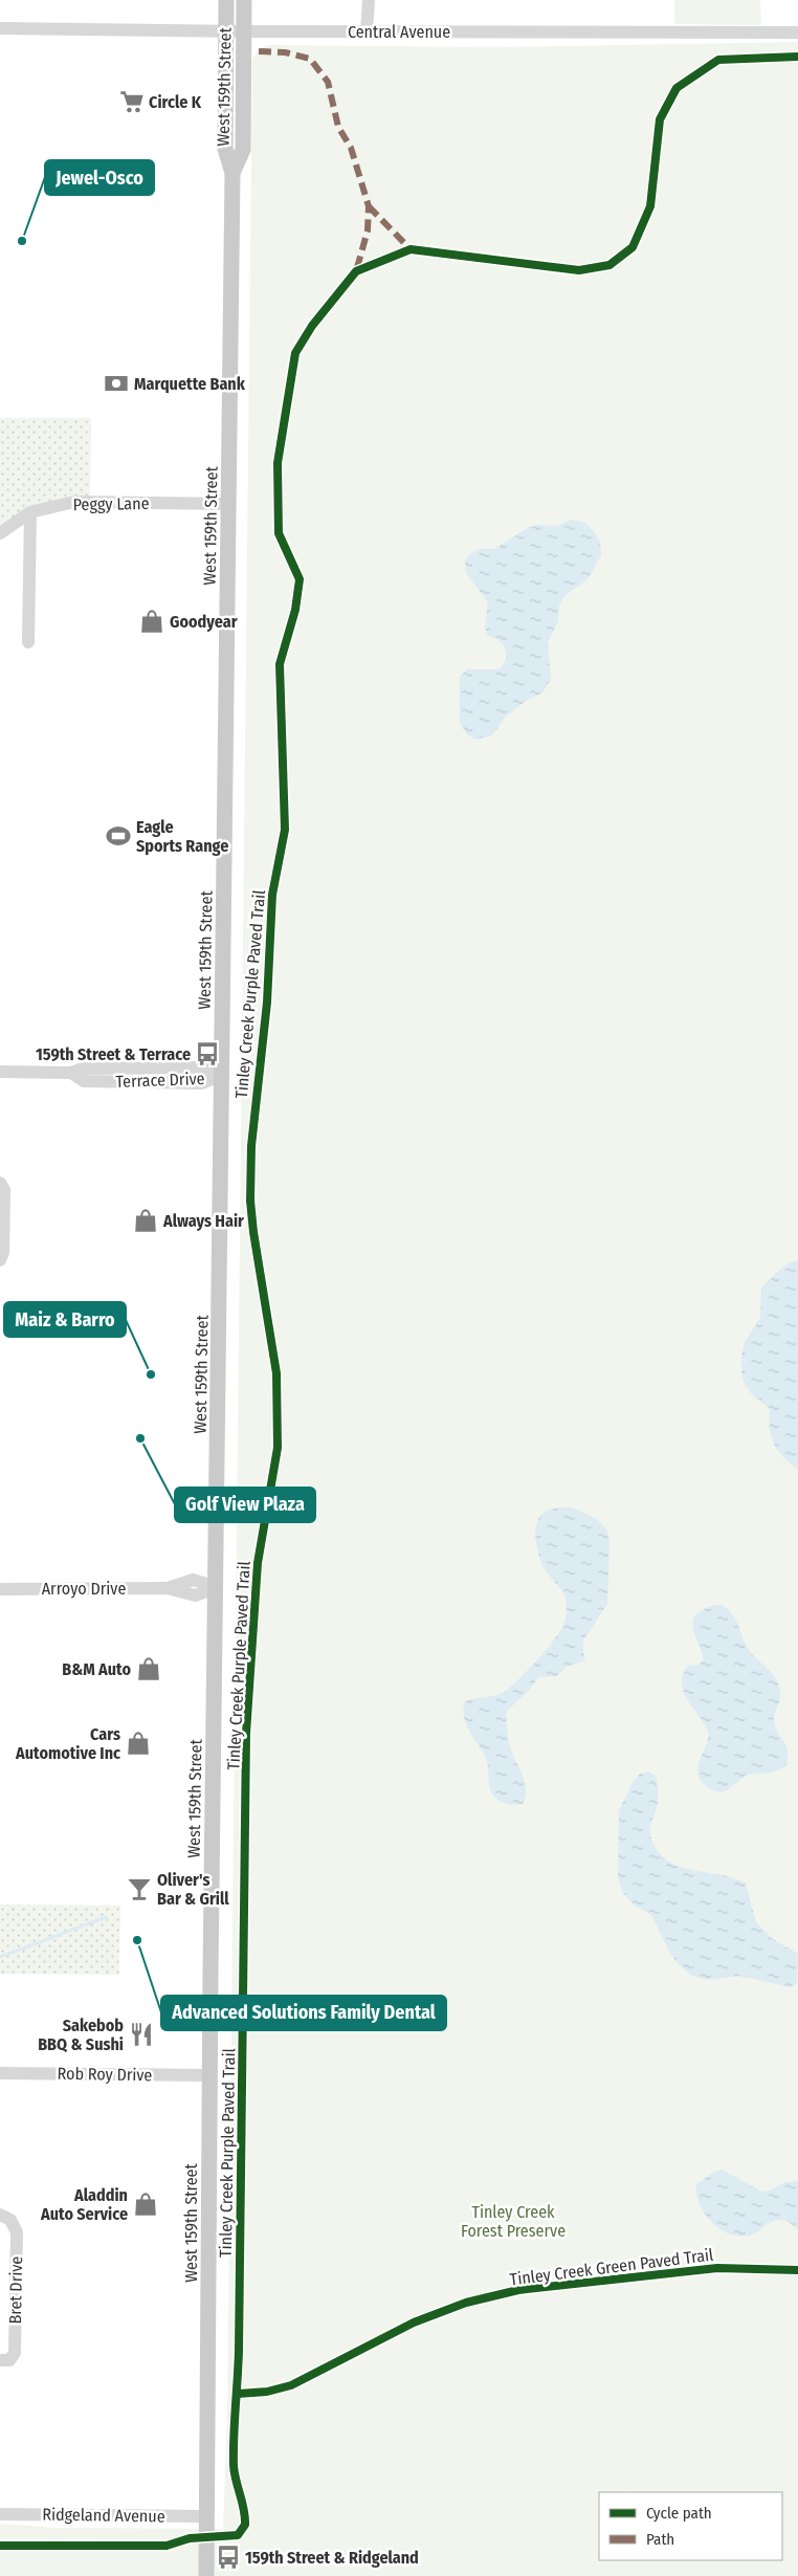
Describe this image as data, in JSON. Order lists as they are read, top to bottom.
{
  "streets": {
    "main road": ["West 159th Street"],
    "street": [
      "Central Avenue",
      "Peggy Lane",
      "Terrace Drive",
      "Arroyo Drive",
      "Rob Roy Drive",
      "Bret Drive",
      "Ridgeland Avenue"
    ],
    "cycle path": ["Tinley Creek Purple Paved Trail", "Tinley Creek Green Paved Trail"]
  },
  "crossings": [
    ["Central Avenue", "West 159th Street"],
    ["West 159th Street", "Peggy Lane"],
    ["West 159th Street", "Terrace Drive"],
    ["West 159th Street", "Arroyo Drive"],
    ["West 159th Street", "Rob Roy Drive"],
    ["West 159th Street", "Ridgeland Avenue"]
  ],
  "parks": ["Tinley Creek Forest Preserve"],
  "places": {
    "supermarket": ["Circle K"],
    "other": [
      "Jewel-Osco",
      "Maiz & Barro",
      "Golf View Plaza",
      "Advanced Solutions Family Dental"
    ],
    "bank": ["Marquette Bank"],
    "shop": [
      "Goodyear",
      "Always Hair",
      "B&M Auto",
      "Cars Automotive Inc",
      "Aladdin Auto Service"
    ],
    "sports": ["Eagle Sports Range"],
    "bus stop": ["159th Street & Terrace", "159th Street & Ridgeland"],
    "bar": ["Oliver's Bar & Grill"],
    "restaurant": ["Sakebob BBQ & Sushi"]
  },
  "legend": ["Cycle path", "Path"]
}
